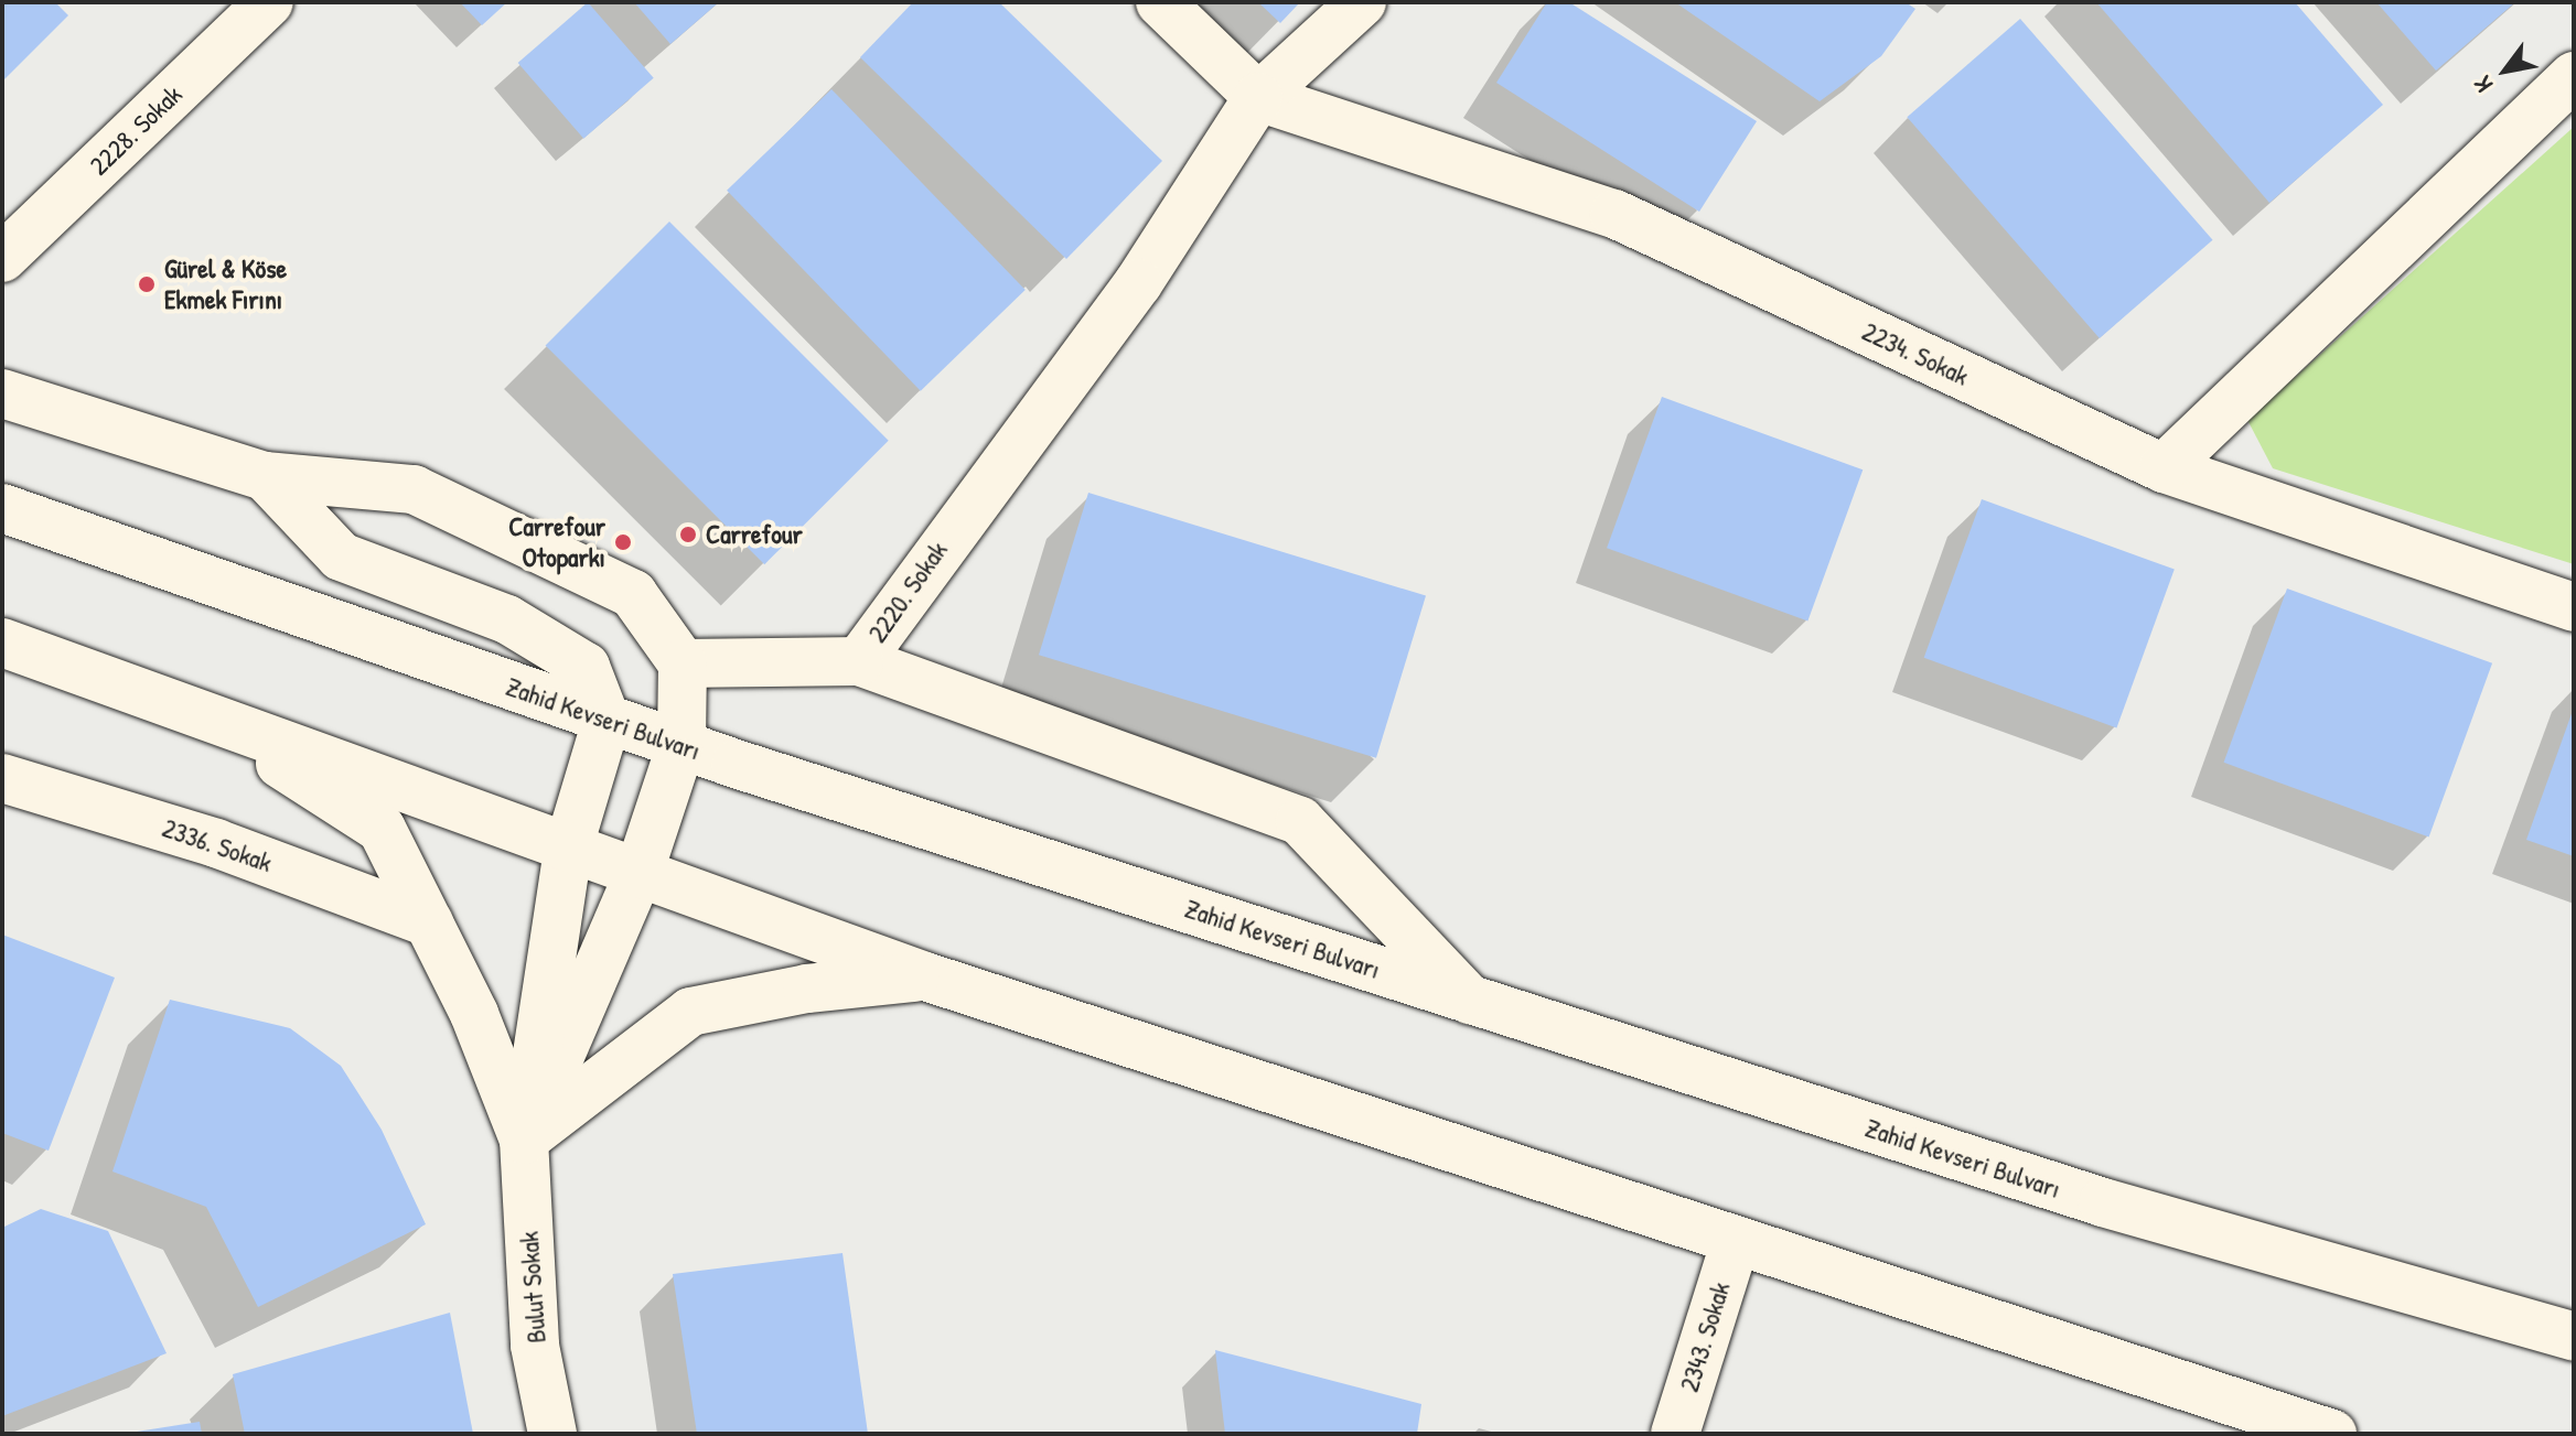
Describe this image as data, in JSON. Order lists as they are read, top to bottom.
{
  "streets": {
    "main road": [
      "2228. Sokak",
      "2234. Sokak",
      "2220. Sokak",
      "Zahid Kevseri Bulvarı",
      "2336. Sokak",
      "Bulut Sokak",
      "2343. Sokak"
    ]
  },
  "crossings": [
    ["2234. Sokak", "2220. Sokak"],
    ["2220. Sokak", "Zahid Kevseri Bulvarı"]
  ],
  "places": ["Gürel & Köse Ekmek Fırını", "Carrefour", "Carrefour Otoparkı"],
  "north": "bottom left"
}
